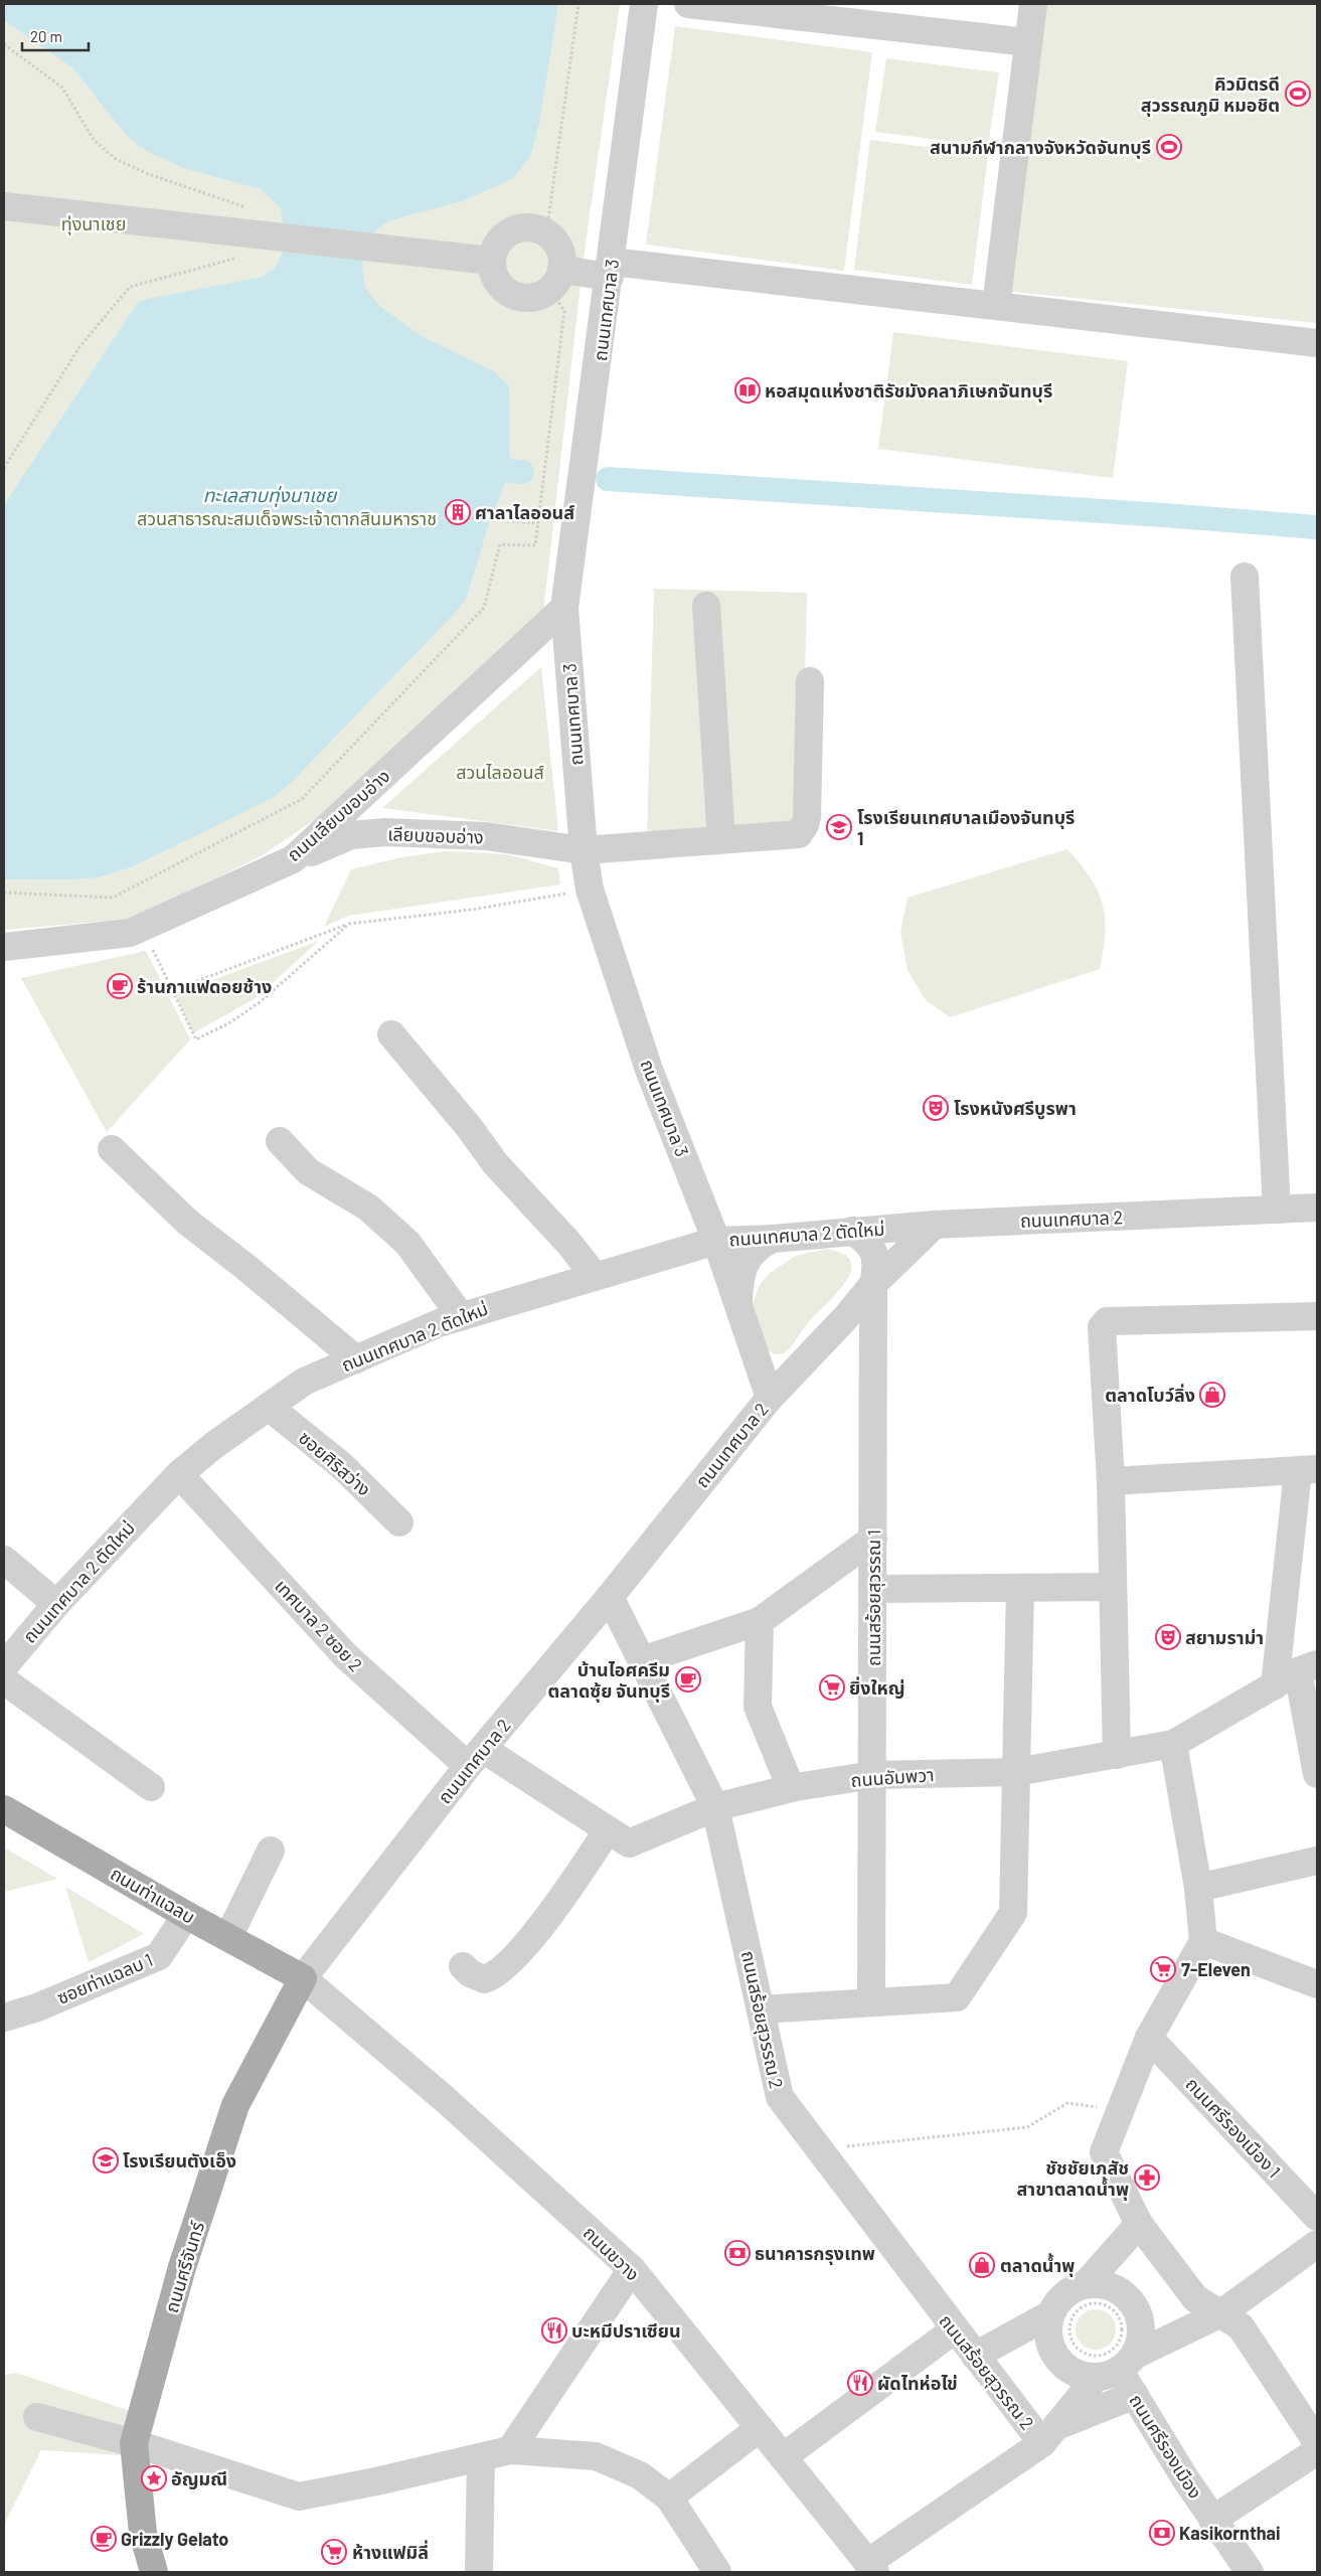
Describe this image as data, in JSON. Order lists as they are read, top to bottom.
{
  "streets": {
    "main road": ["ถนนท่าแฉลบ", "ถนนศรีจันทร์"],
    "street": [
      "ถนนเทศบาล 3",
      "ถนนเลียบขอบอ่าง",
      "เลียบขอบอ่าง",
      "ถนนเทศบาล 2",
      "ถนนเทศบาล 2 ตัดใหม่",
      "ซอยศิริสว่าง",
      "ถนนสร้อยสุวรรณ 1",
      "เทศบาล 2 ซอย 2",
      "ถนนอัมพวา",
      "ซอยท่าแฉลบ 1",
      "ถนนสร้อยสุวรรณ 2",
      "ถนนศรีรองเมือง 1",
      "ถนนขวาง",
      "ถนนศรีรองเมือง"
    ]
  },
  "crossings": [
    ["ถนนเทศบาล 3", "ถนนเลียบขอบอ่าง"],
    ["ถนนเทศบาล 3", "เลียบขอบอ่าง"],
    ["ถนนเทศบาล 3", "ถนนเทศบาล 2"],
    ["ถนนเทศบาล 3", "ถนนเทศบาล 2 ตัดใหม่"],
    ["ถนนเทศบาล 3", "ถนนสร้อยสุวรรณ 1"],
    ["ถนนเลียบขอบอ่าง", "เลียบขอบอ่าง"],
    ["ถนนเทศบาล 2", "ถนนเทศบาล 2 ตัดใหม่"],
    ["ถนนเทศบาล 2", "ถนนสร้อยสุวรรณ 1"],
    ["ถนนเทศบาล 2", "เทศบาล 2 ซอย 2"],
    ["ถนนเทศบาล 2", "ถนนอัมพวา"],
    ["ถนนเทศบาล 2", "ถนนท่าแฉลบ"],
    ["ถนนเทศบาล 2", "ถนนสร้อยสุวรรณ 2"],
    ["ถนนเทศบาล 2", "ถนนขวาง"],
    ["ถนนเทศบาล 2", "ถนนศรีจันทร์"],
    ["ถนนเทศบาล 2 ตัดใหม่", "ซอยศิริสว่าง"],
    ["ถนนเทศบาล 2 ตัดใหม่", "ถนนสร้อยสุวรรณ 1"],
    ["ถนนเทศบาล 2 ตัดใหม่", "เทศบาล 2 ซอย 2"],
    ["ถนนสร้อยสุวรรณ 1", "ถนนอัมพวา"],
    ["เทศบาล 2 ซอย 2", "ถนนอัมพวา"],
    ["ถนนอัมพวา", "ถนนสร้อยสุวรรณ 2"],
    ["ถนนท่าแฉลบ", "ซอยท่าแฉลบ 1"],
    ["ถนนท่าแฉลบ", "ถนนขวาง"],
    ["ถนนท่าแฉลบ", "ถนนศรีจันทร์"],
    ["ถนนขวาง", "ถนนศรีจันทร์"]
  ],
  "water": ["ทะเลสาบทุ่งนาเชย"],
  "parks": ["ทุ่งนาเชย", "สวนสาธารณะสมเด็จพระเจ้าตากสินมหาราช", "สวนไลออนส์"],
  "places": {
    "sports": ["คิวมิตรดี สุวรรณภูมิ หมอชิต", "สนามกีฬากลางจังหวัดจันทบุรี"],
    "library": ["หอสมุดแห่งชาติรัชมังคลาภิเษกจันทบุรี"],
    "building": ["ศาลาไลออนส์"],
    "school or university": ["โรงเรียนเทศบาลเมืองจันทบุรี 1", "โรงเรียนตังเอ็ง"],
    "cafe": ["ร้านกาแฟดอยช้าง", "บ้านไอศครีม ตลาดซุ้ย จันทบุรี", "Grizzly Gelato"],
    "theatre": ["โรงหนังศรีบูรพา", "สยามราม่า"],
    "shop": ["ตลาดโบว์ลิ่ง", "ตลาดน้ำพุ"],
    "supermarket": ["ยิ่งใหญ่", "7-Eleven", "ห้างแฟมิลี่"],
    "pharmacy": ["ชัชชัยเภสัช สาขาตลาดน้ำพุ"],
    "bank": ["ธนาคารกรุงเทพ", "Kasikornthai"],
    "restaurant": ["บะหมีปราเซียน", "ผัดไทห่อไข่"],
    "place": ["อัญมณี"]
  },
  "scale_bar": "20 m"
}
